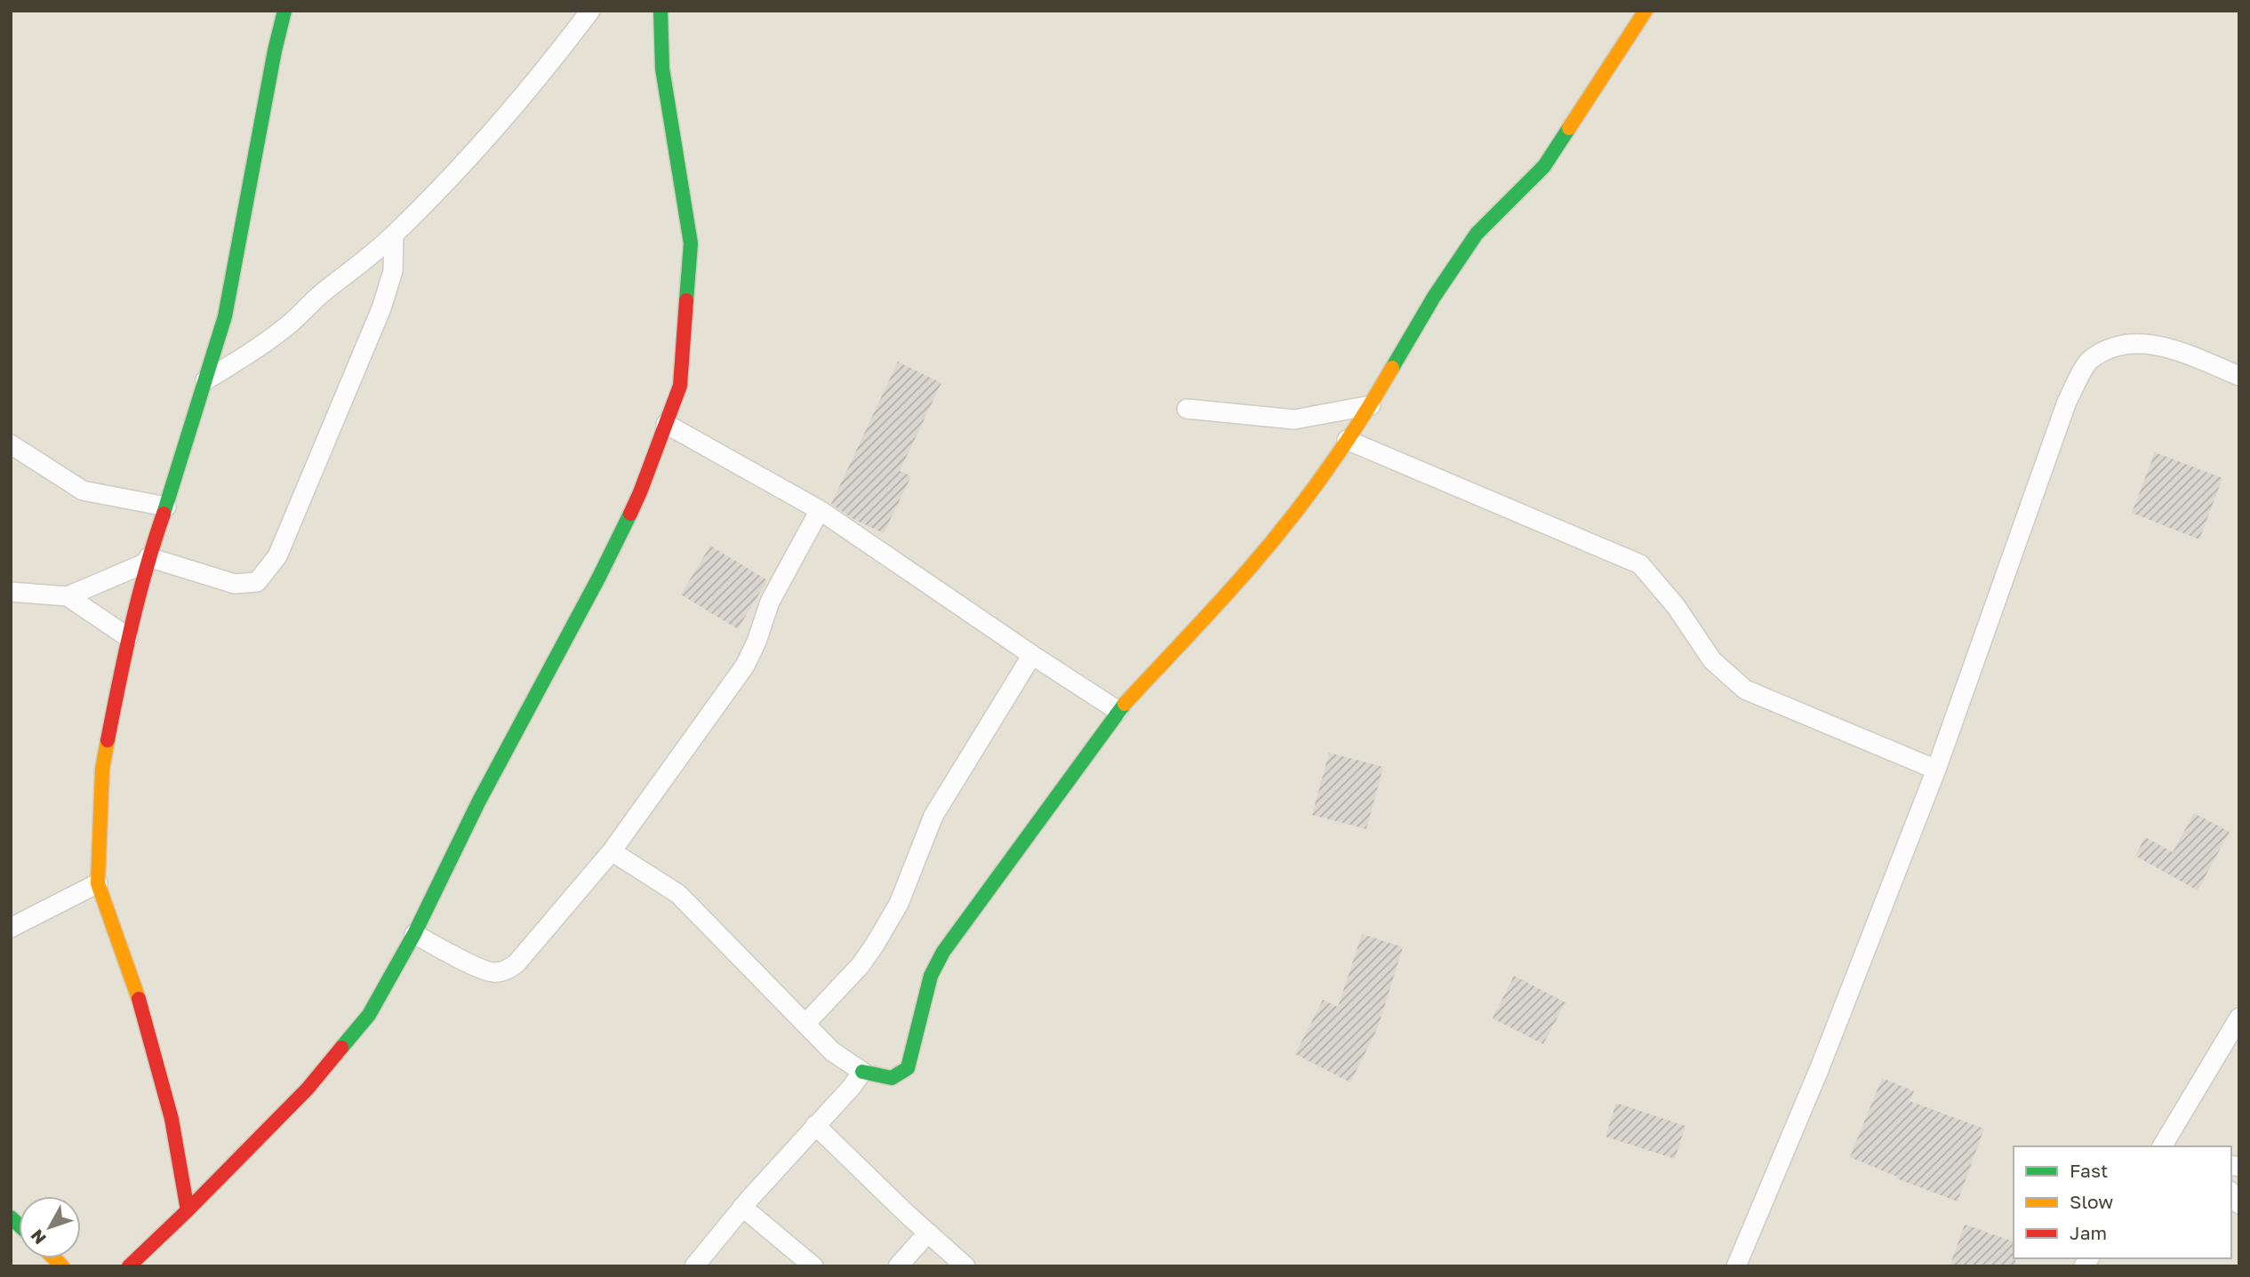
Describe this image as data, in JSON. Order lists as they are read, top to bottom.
{
  "legend": ["Fast", "Slow", "Jam"],
  "north": "bottom left"
}
